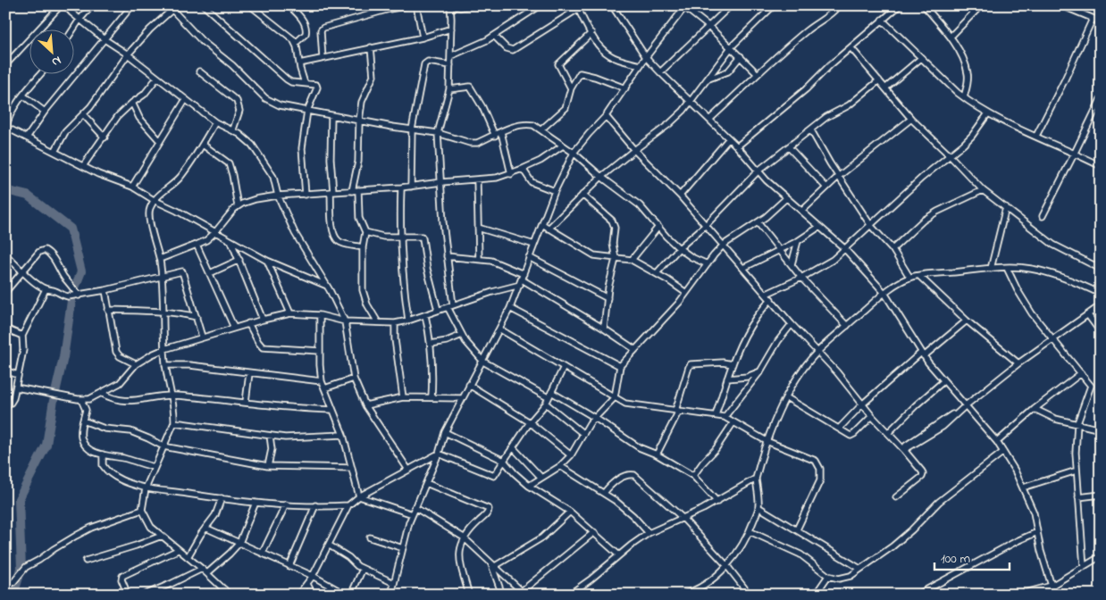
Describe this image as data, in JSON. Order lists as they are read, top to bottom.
{
  "scale_bar": "100 m",
  "north": "bottom right"
}
